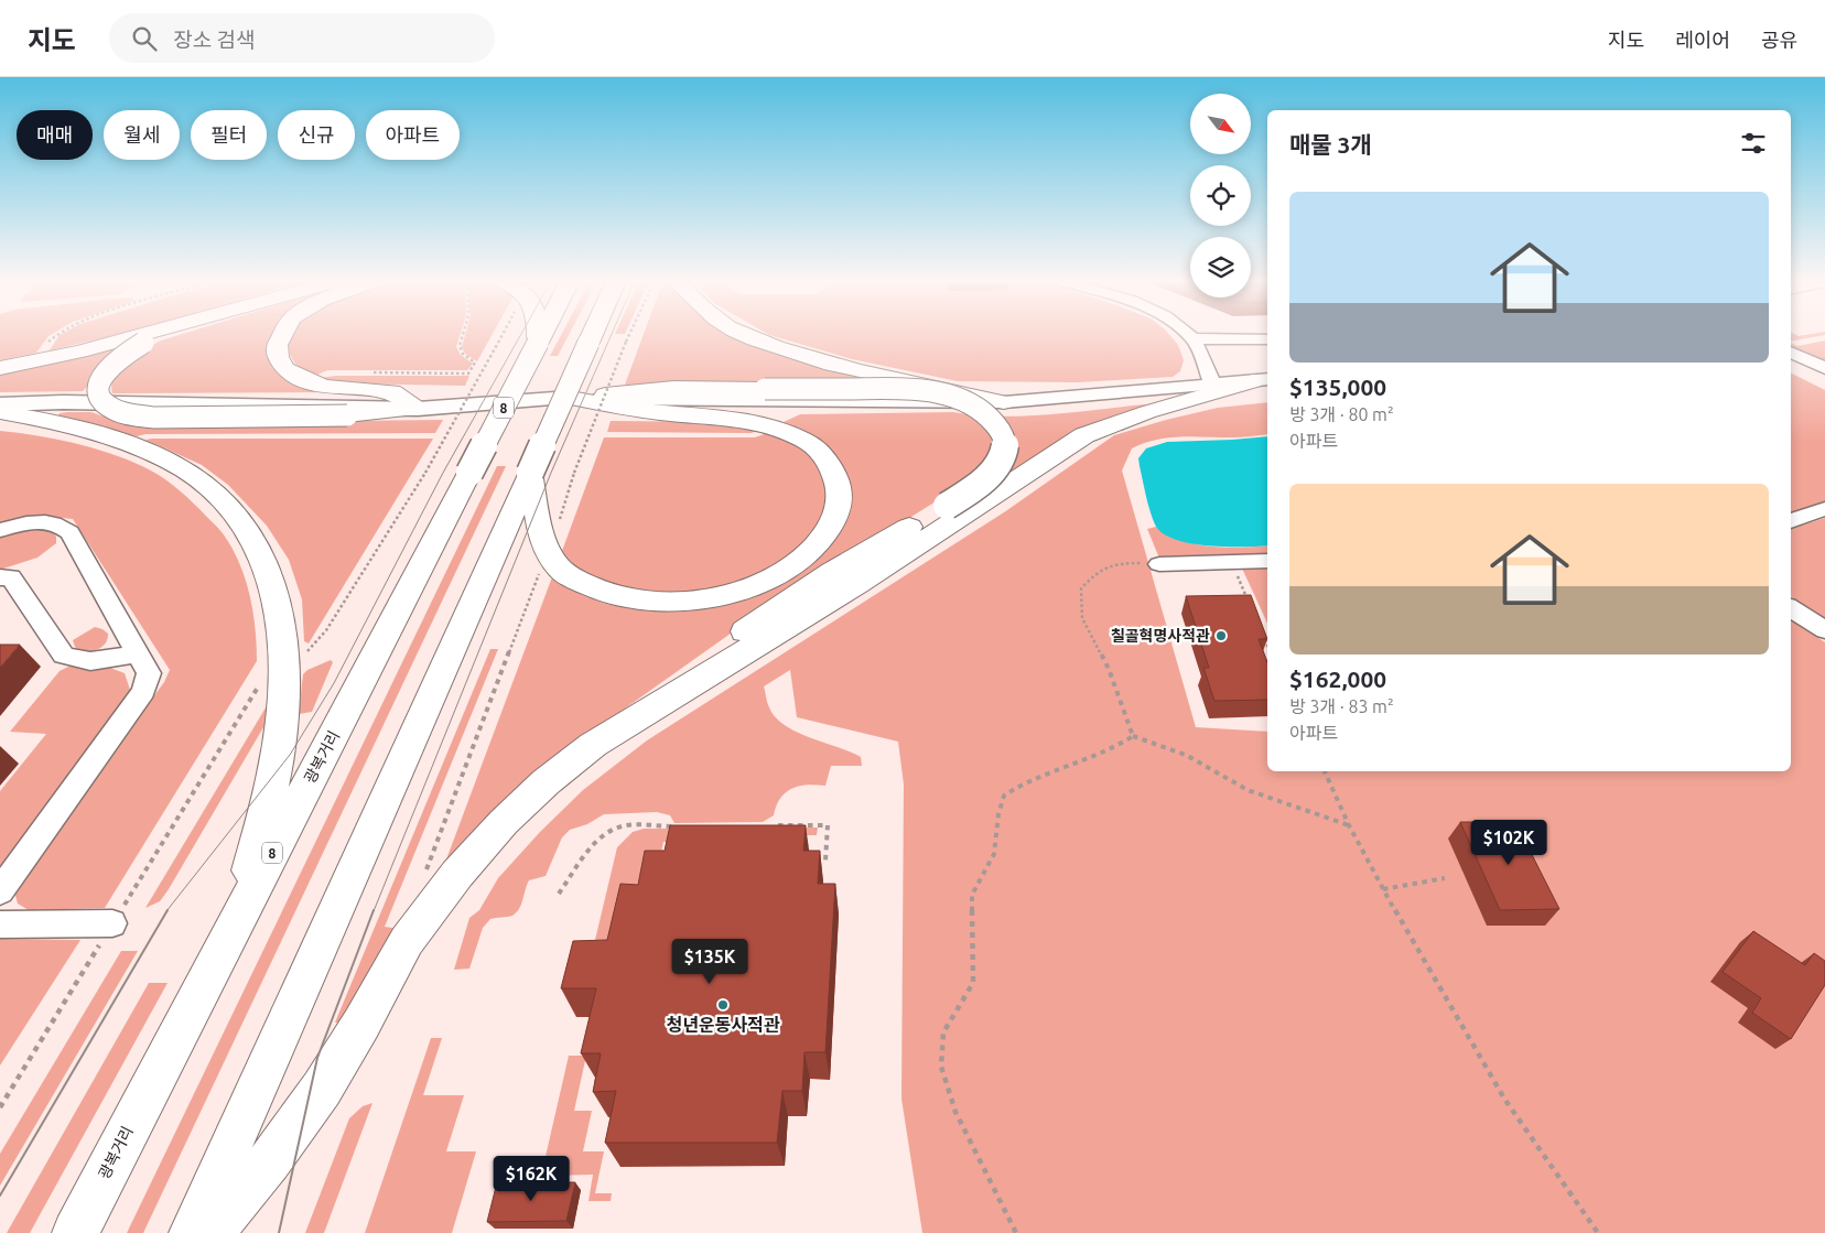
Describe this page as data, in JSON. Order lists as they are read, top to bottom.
{
  "streets": {
    "highway": ["8", "광복거리"]
  },
  "places": ["칠골혁명사적관", "청년운동사적관"],
  "north": "bottom right",
  "page": {
    "header": "지도",
    "search": "장소 검색",
    "nav": ["지도", "레이어", "공유"],
    "chip": [
      "매매",
      "월세",
      "필터",
      "신규",
      "아파트"
    ],
    "heading": "매물 3개",
    "list": [
      {
        "name": "$135,000",
        "note": "방 3개 · 80 m² · 아파트"
      },
      {
        "name": "$162,000",
        "note": "방 3개 · 83 m² · 아파트"
      }
    ],
    "price": ["$102K", "$135K", "$162K"]
  }
}
